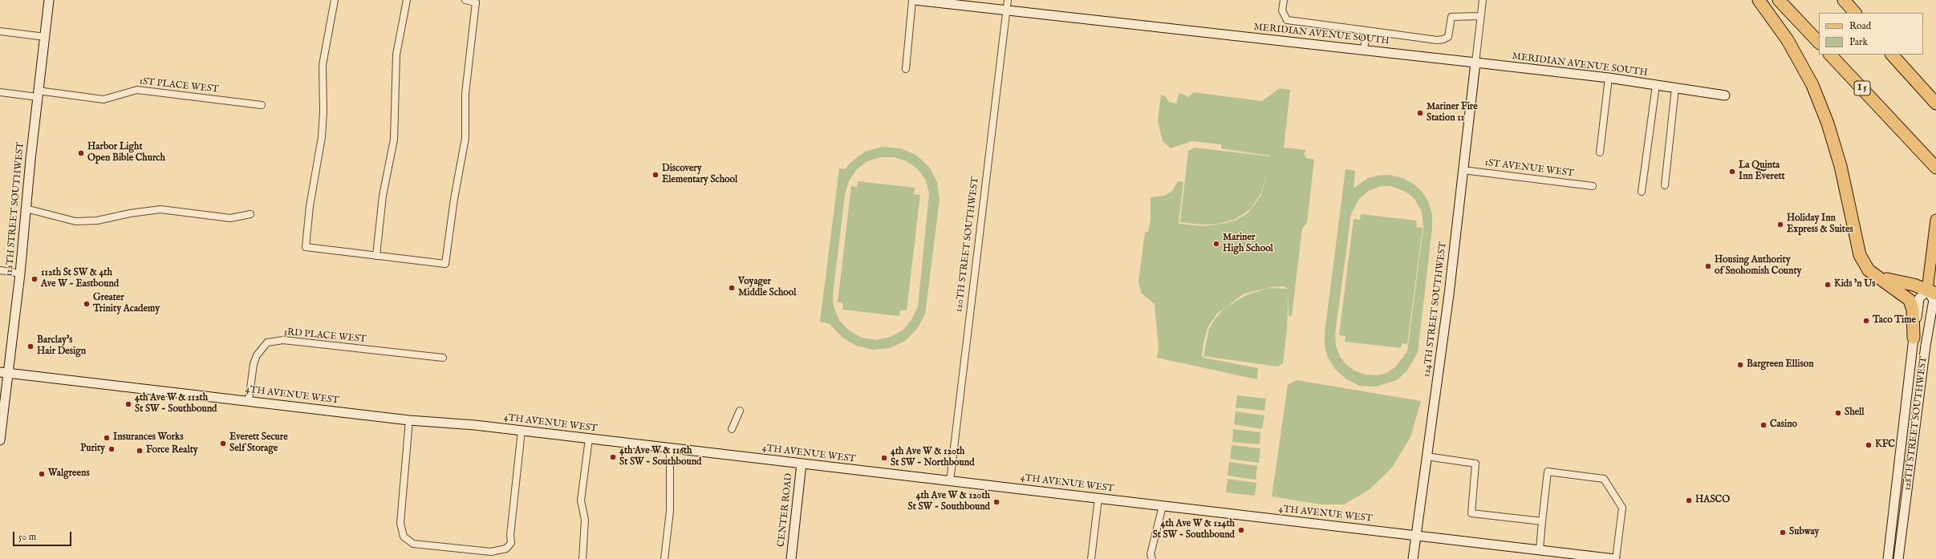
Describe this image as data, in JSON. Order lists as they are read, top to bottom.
{
  "streets": {
    "highway": ["I 5"],
    "main road": ["128TH STREET SOUTHWEST"],
    "street": [
      "MERIDIAN AVENUE SOUTH",
      "1ST PLACE WEST",
      "1ST AVENUE WEST",
      "112TH STREET SOUTHWEST",
      "120TH STREET SOUTHWEST",
      "124TH STREET SOUTHWEST",
      "3RD PLACE WEST",
      "4TH AVENUE WEST",
      "CENTER ROAD"
    ]
  },
  "crossings": [
    ["MERIDIAN AVENUE SOUTH", "120TH STREET SOUTHWEST"],
    ["MERIDIAN AVENUE SOUTH", "124TH STREET SOUTHWEST"],
    ["1ST PLACE WEST", "112TH STREET SOUTHWEST"],
    ["1ST AVENUE WEST", "124TH STREET SOUTHWEST"],
    ["112TH STREET SOUTHWEST", "4TH AVENUE WEST"],
    ["120TH STREET SOUTHWEST", "4TH AVENUE WEST"],
    ["124TH STREET SOUTHWEST", "4TH AVENUE WEST"],
    ["3RD PLACE WEST", "4TH AVENUE WEST"],
    ["4TH AVENUE WEST", "CENTER ROAD"]
  ],
  "places": [
    "Mariner Fire Station 11",
    "Harbor Light Open Bible Church",
    "La Quinta Inn Everett",
    "Discovery Elementary School",
    "Holiday Inn Express & Suites",
    "Mariner High School",
    "Housing Authority of Snohomish County",
    "112th St SW & 4th Ave W - Eastbound",
    "Kids 'n Us",
    "Voyager Middle School",
    "Greater Trinity Academy",
    "Taco Time",
    "Barclay's Hair Design",
    "Bargreen Ellison",
    "4th Ave W & 112th St SW - Southbound",
    "Shell",
    "Casino",
    "Insurances Works",
    "Everett Secure Self Storage",
    "KFC",
    "Purity",
    "Force Realty",
    "4th Ave W & 116th St SW - Southbound",
    "4th Ave W & 120th St SW - Northbound",
    "Walgreens",
    "HASCO",
    "4th Ave W & 120th St SW - Southbound",
    "4th Ave W & 124th St SW - Southbound",
    "Subway"
  ],
  "legend": ["Road", "Park"],
  "scale_bar": "50 m"
}
